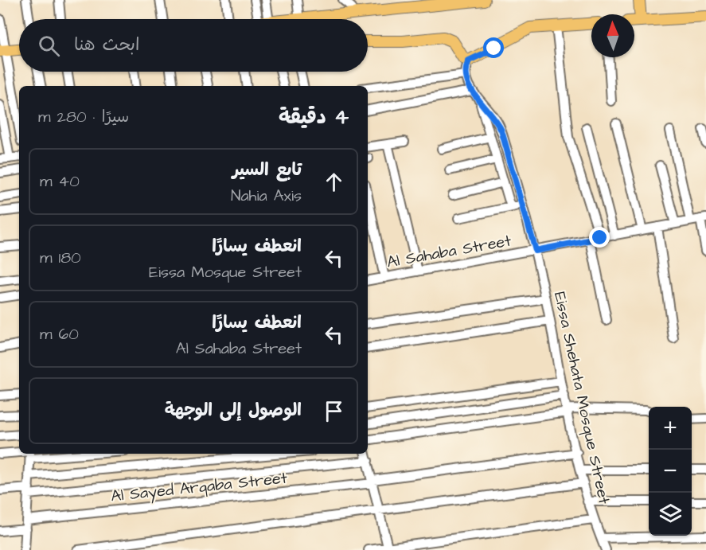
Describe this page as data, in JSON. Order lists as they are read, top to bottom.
{
  "streets": {
    "street": ["Al Sahaba Street", "Eissa Shehata Mosque Street", "Al Sayed Arqaba Street"]
  },
  "crossings": [
    ["Al Sahaba Street", "Eissa Shehata Mosque Street"],
    ["Eissa Shehata Mosque Street", "Al Sayed Arqaba Street"]
  ],
  "north": "top",
  "page": {
    "search": "ابحث هنا",
    "heading": ["4 دقيقة", "سيرًا · 280 m"],
    "list": [
      ["تابع السير", "Nahia Axis", "40 m"],
      ["انعطف يسارًا", "Eissa Mosque Street", "180 m"],
      ["انعطف يسارًا", "Al Sahaba Street", "60 m"],
      "الوصول إلى الوجهة"
    ],
    "map_buttons": ["+", "−"]
  }
}
